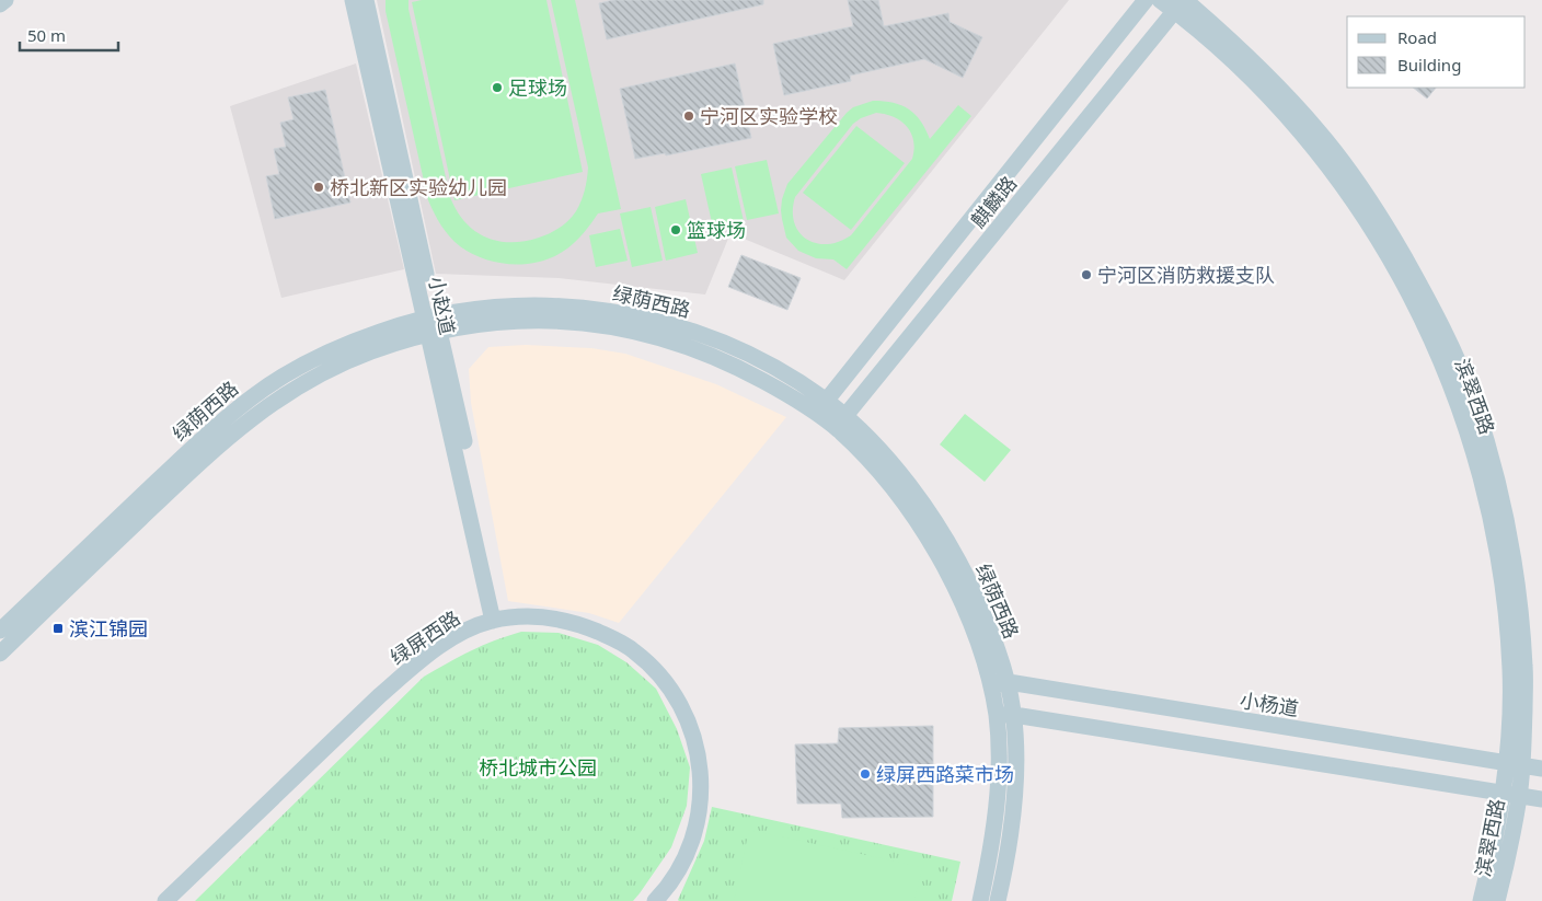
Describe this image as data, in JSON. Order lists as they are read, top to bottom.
{
  "streets": {
    "main road": [
      "麒麟路",
      "绿荫西路",
      "小赵道",
      "滨翠西路",
      "绿屏西路",
      "小杨道"
    ]
  },
  "crossings": [
    ["麒麟路", "绿荫西路"],
    ["麒麟路", "滨翠西路"],
    ["绿荫西路", "小赵道"],
    ["绿荫西路", "小杨道"],
    ["小赵道", "绿屏西路"],
    ["滨翠西路", "小杨道"]
  ],
  "parks": ["桥北城市公园"],
  "places": {
    "other": [
      "足球场",
      "宁河区实验学校",
      "桥北新区实验幼儿园",
      "篮球场",
      "宁河区消防救援支队",
      "绿屏西路菜市场"
    ],
    "transit": ["滨江锦园"]
  },
  "legend": ["Road", "Building"],
  "scale_bar": "50 m"
}
